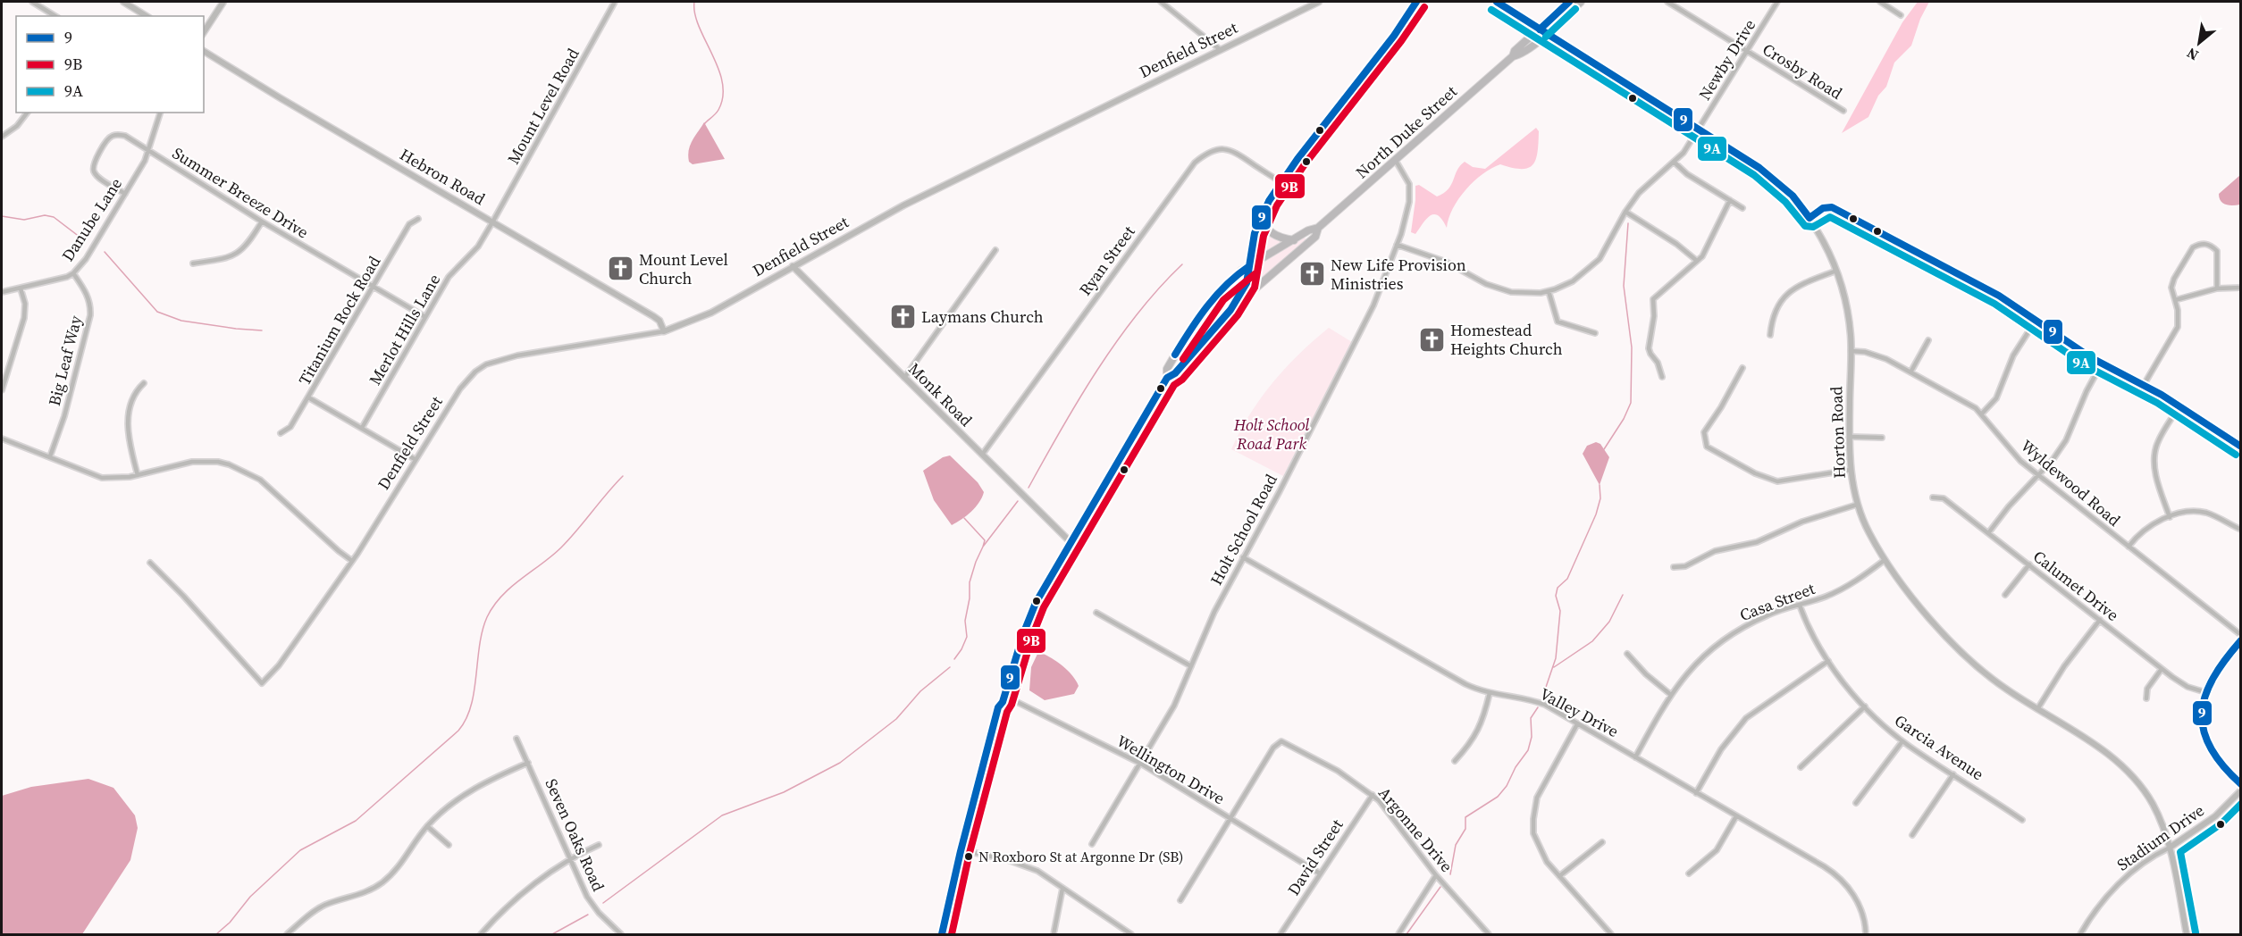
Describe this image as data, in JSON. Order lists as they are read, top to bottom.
{
  "streets": {
    "highway": ["North Duke Street"],
    "street": [
      "Denfield Street",
      "Newby Drive",
      "Crosby Road",
      "Mount Level Road",
      "Hebron Road",
      "Summer Breeze Drive",
      "Danube Lane",
      "Ryan Street",
      "Titanium Rock Road",
      "Merlot Hills Lane",
      "Big Leaf Way",
      "Monk Road",
      "Horton Road",
      "Wyldewood Road",
      "Holt School Road",
      "Calumet Drive",
      "Casa Street",
      "Valley Drive",
      "Garcia Avenue",
      "Wellington Drive",
      "Argonne Drive",
      "Seven Oaks Road",
      "Stadium Drive",
      "David Street"
    ]
  },
  "crossings": [
    ["Denfield Street", "Hebron Road"],
    ["Denfield Street", "Monk Road"],
    ["Newby Drive", "Crosby Road"],
    ["Newby Drive", "Horton Road"],
    ["Newby Drive", "Holt School Road"],
    ["Mount Level Road", "Hebron Road"],
    ["Mount Level Road", "Merlot Hills Lane"],
    ["North Duke Street", "Horton Road"],
    ["North Duke Street", "Holt School Road"],
    ["Hebron Road", "Merlot Hills Lane"],
    ["Summer Breeze Drive", "Danube Lane"],
    ["Summer Breeze Drive", "Titanium Rock Road"],
    ["Summer Breeze Drive", "Merlot Hills Lane"],
    ["Danube Lane", "Big Leaf Way"],
    ["Ryan Street", "Monk Road"],
    ["Horton Road", "Wyldewood Road"],
    ["Horton Road", "Casa Street"],
    ["Horton Road", "Stadium Drive"],
    ["Holt School Road", "Valley Drive"],
    ["Holt School Road", "Wellington Drive"],
    ["Casa Street", "Valley Drive"],
    ["Casa Street", "Garcia Avenue"],
    ["Wellington Drive", "Argonne Drive"],
    ["Wellington Drive", "David Street"],
    ["Argonne Drive", "David Street"]
  ],
  "parks": ["Holt School Road Park"],
  "places": {
    "church": [
      "Mount Level Church",
      "New Life Provision Ministries",
      "Laymans Church",
      "Homestead Heights Church"
    ],
    "other": ["N Roxboro St at Argonne Dr (SB)"]
  },
  "lines": ["transit line 9", "transit line 9B", "transit line 9A"],
  "legend": ["9", "9B", "9A"],
  "north": "bottom left"
}
